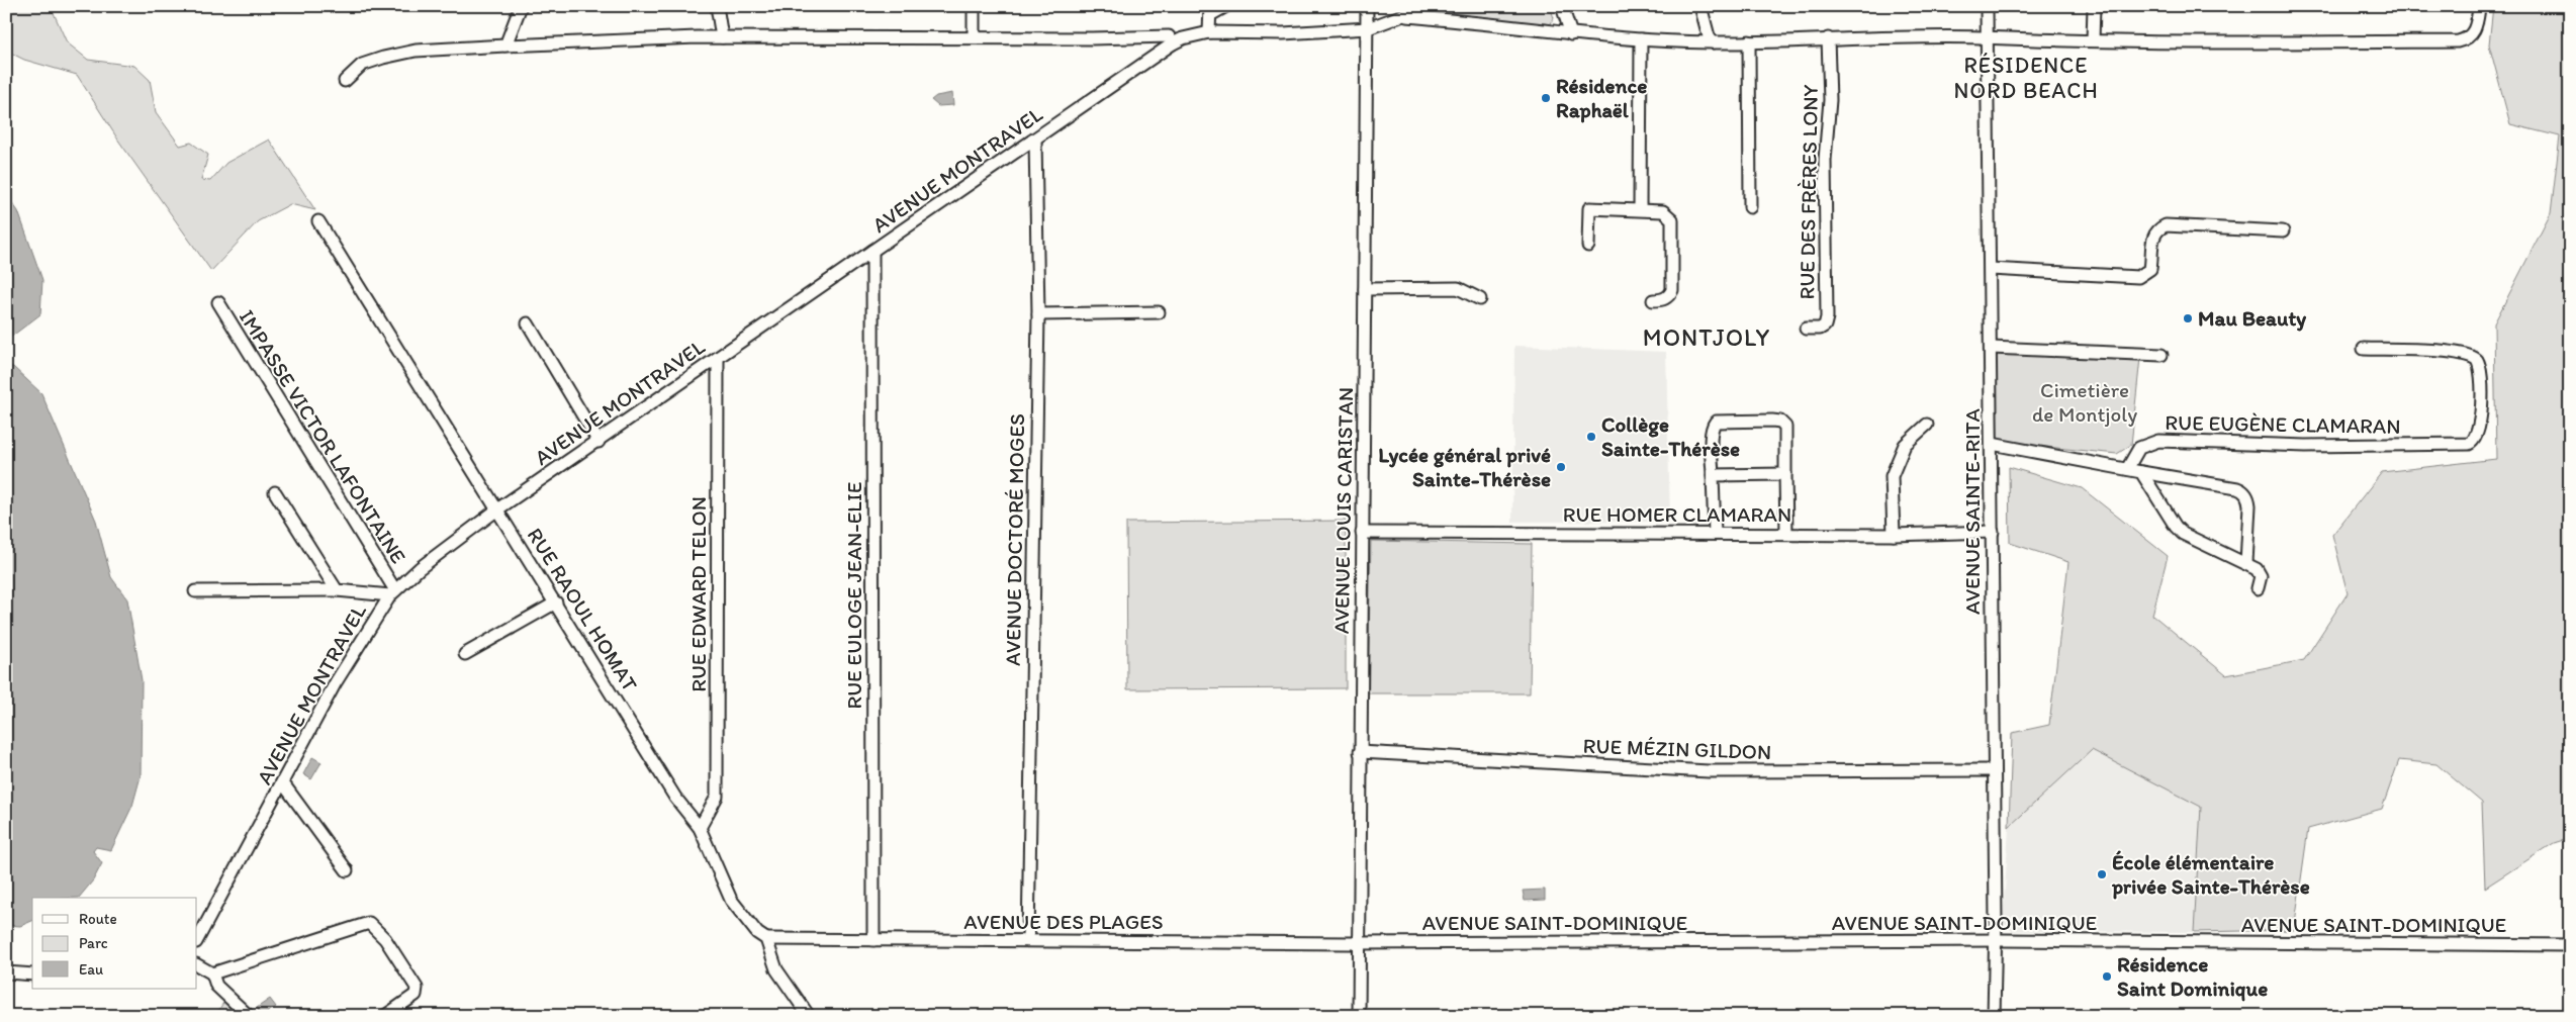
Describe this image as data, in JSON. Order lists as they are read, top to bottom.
{
  "streets": {
    "street": [
      "AVENUE MONTRAVEL",
      "RUE DES FRÈRES LONY",
      "RUE EUGÈNE CLAMARAN",
      "IMPASSE VICTOR LAFONTAINE",
      "AVENUE LOUIS CARISTAN",
      "AVENUE SAINTE-RITA",
      "RUE HOMER CLAMARAN",
      "AVENUE DOCTORÉ MOGES",
      "RUE EDWARD TELON",
      "RUE EULOGE JEAN-ELIE",
      "RUE RAOUL HOMAT",
      "RUE MÉZIN GILDON",
      "AVENUE DES PLAGES",
      "AVENUE SAINT-DOMINIQUE"
    ]
  },
  "crossings": [
    ["AVENUE MONTRAVEL", "IMPASSE VICTOR LAFONTAINE"],
    ["AVENUE MONTRAVEL", "AVENUE LOUIS CARISTAN"],
    ["AVENUE MONTRAVEL", "AVENUE DOCTORÉ MOGES"],
    ["AVENUE MONTRAVEL", "RUE EDWARD TELON"],
    ["AVENUE MONTRAVEL", "RUE EULOGE JEAN-ELIE"],
    ["AVENUE MONTRAVEL", "RUE RAOUL HOMAT"],
    ["AVENUE LOUIS CARISTAN", "RUE HOMER CLAMARAN"],
    ["AVENUE LOUIS CARISTAN", "RUE MÉZIN GILDON"],
    ["AVENUE LOUIS CARISTAN", "AVENUE DES PLAGES"],
    ["AVENUE LOUIS CARISTAN", "AVENUE SAINT-DOMINIQUE"],
    ["AVENUE SAINTE-RITA", "RUE HOMER CLAMARAN"],
    ["AVENUE SAINTE-RITA", "RUE MÉZIN GILDON"],
    ["AVENUE SAINTE-RITA", "AVENUE SAINT-DOMINIQUE"],
    ["AVENUE DOCTORÉ MOGES", "AVENUE DES PLAGES"],
    ["RUE EDWARD TELON", "RUE RAOUL HOMAT"],
    ["RUE EULOGE JEAN-ELIE", "AVENUE DES PLAGES"],
    ["RUE RAOUL HOMAT", "AVENUE DES PLAGES"],
    ["AVENUE DES PLAGES", "AVENUE SAINT-DOMINIQUE"]
  ],
  "districts": ["RÉSIDENCE NORD BEACH", "MONTJOLY"],
  "parks": ["Cimetière de Montjoly"],
  "places": [
    "Résidence Raphaël",
    "Mau Beauty",
    "Collège Sainte-Thérèse",
    "Lycée général privé Sainte-Thérèse",
    "École élémentaire privée Sainte-Thérèse",
    "Résidence Saint Dominique"
  ],
  "legend": ["Route", "Parc", "Eau"]
}
